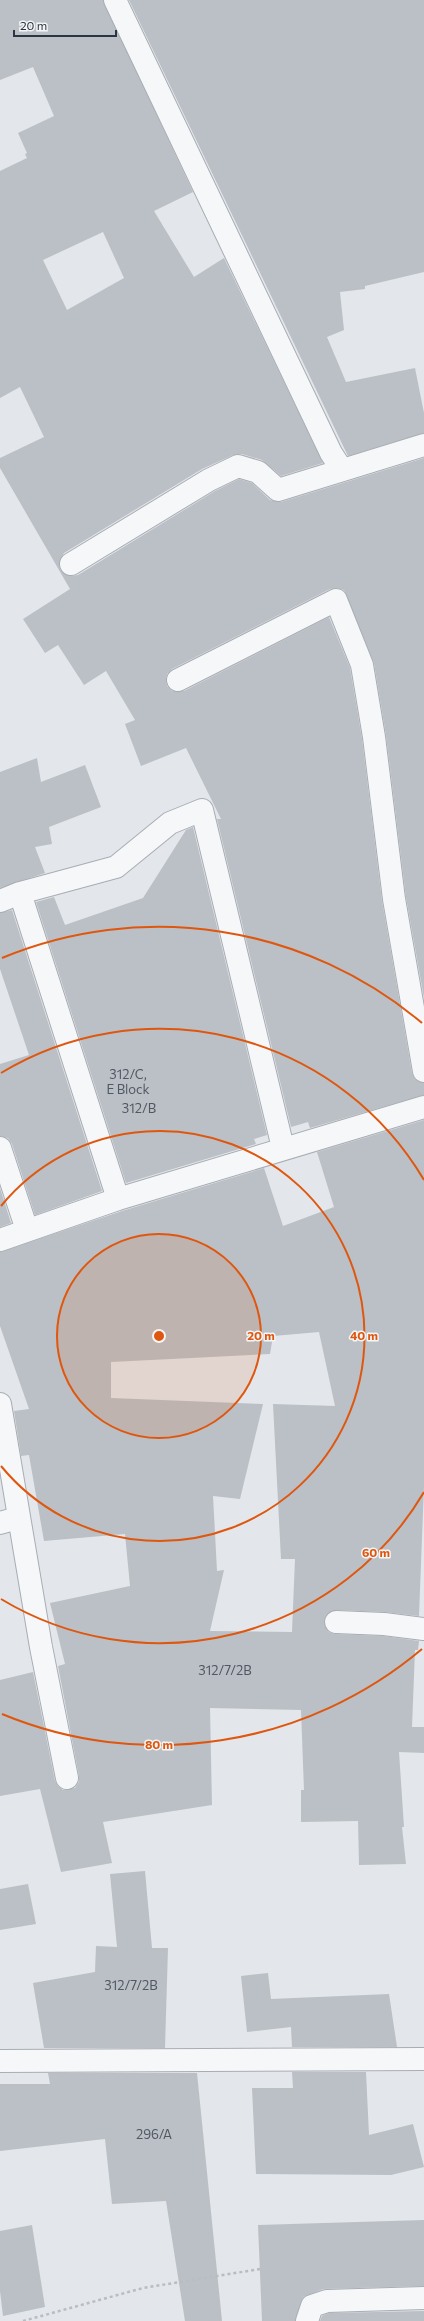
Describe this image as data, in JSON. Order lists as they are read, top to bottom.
{
  "house_numbers": [
    "312/C, E Block",
    "312/B",
    "312/7/2B",
    "312/7/2B",
    "296/A"
  ],
  "scale_bar": "20 m",
  "rings": [
    "20 m",
    "40 m",
    "60 m",
    "80 m"
  ]
}
